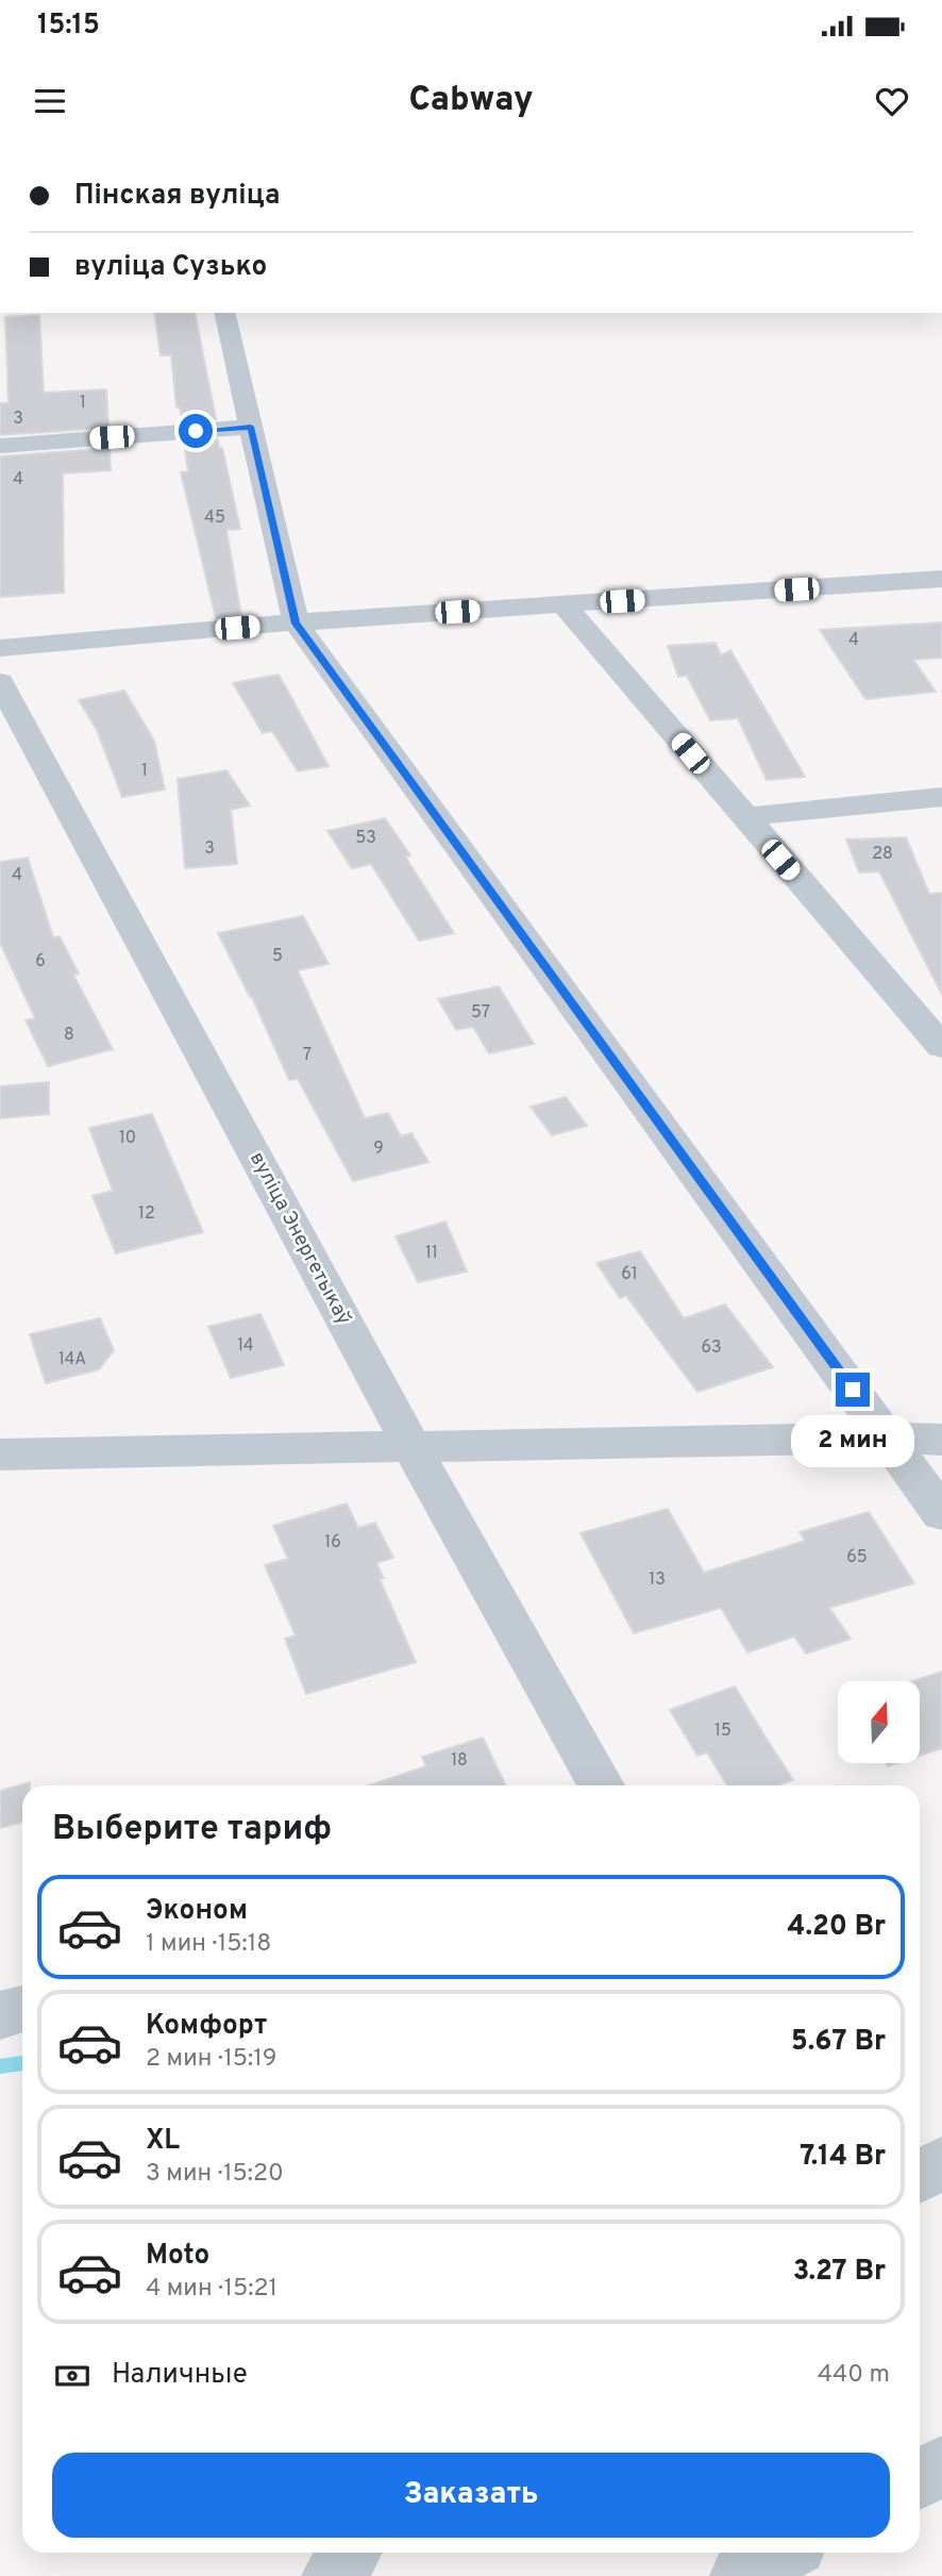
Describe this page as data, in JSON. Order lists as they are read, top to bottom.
{
  "streets": {
    "street": ["вуліца Энергетыкаў"]
  },
  "house_numbers": [
    "1",
    "3",
    "4",
    "45",
    "4",
    "1",
    "53",
    "3",
    "28",
    "4",
    "5",
    "6",
    "57",
    "8",
    "7",
    "10",
    "9",
    "12",
    "11",
    "61",
    "14",
    "63",
    "14А",
    "16",
    "65",
    "13",
    "15",
    "18"
  ],
  "north": "top",
  "page": {
    "status": "15:15",
    "header": "Cabway",
    "banner": ["Пінская вуліца", "вуліца Сузько"],
    "bubble": "2 мин",
    "heading": "Выберите тариф",
    "list": [
      {
        "name": "Эконом",
        "note": "1 мин · 15:18",
        "value": "4.20 Br"
      },
      {
        "name": "Комфорт",
        "note": "2 мин · 15:19",
        "value": "5.67 Br"
      },
      {
        "name": "XL",
        "note": "3 мин · 15:20",
        "value": "7.14 Br"
      },
      {
        "name": "Moto",
        "note": "4 мин · 15:21",
        "value": "3.27 Br"
      }
    ],
    "pay": ["Наличные", "440 m"],
    "buttons": "Заказать"
  }
}
